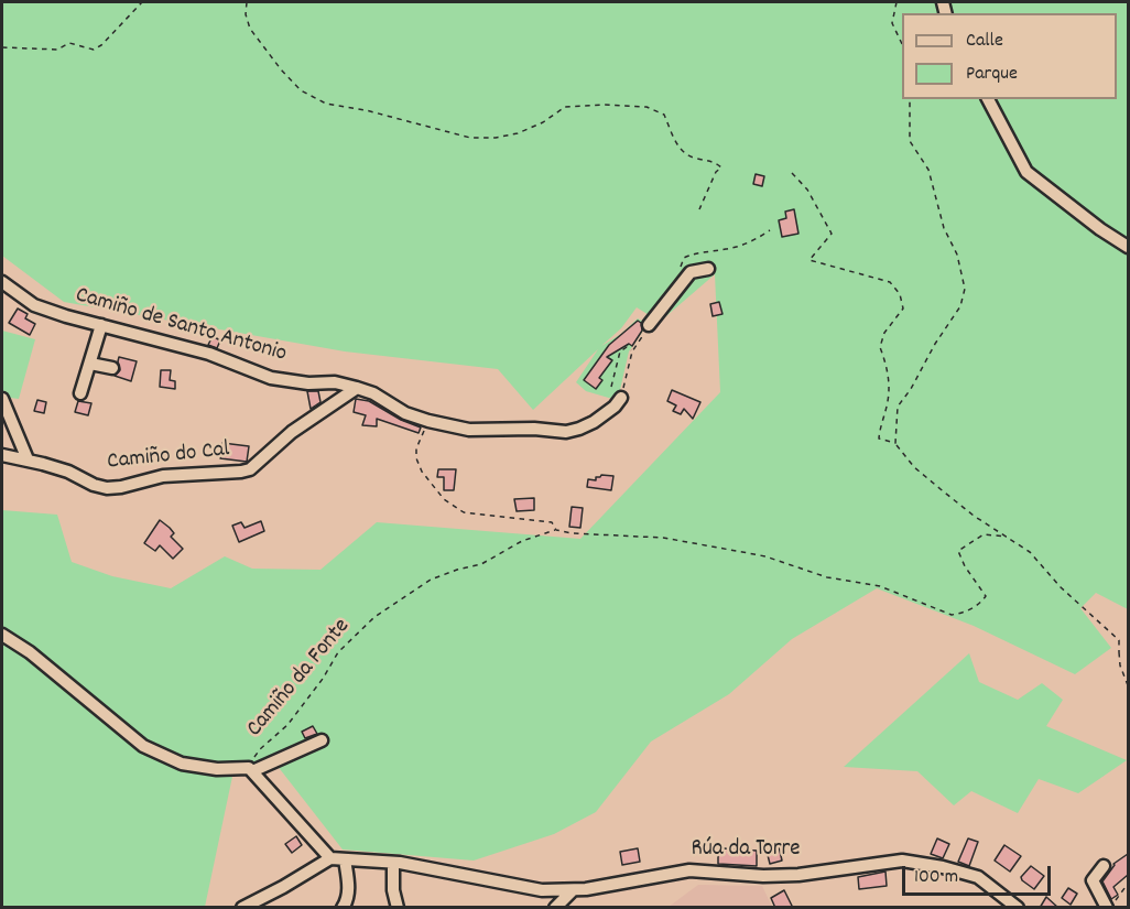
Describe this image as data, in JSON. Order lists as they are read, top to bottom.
{
  "streets": {
    "street": ["Camiño de Santo Antonio", "Camiño do Cal", "Rúa da Torre"],
    "path": ["Camiño da Fonte"]
  },
  "crossings": [
    ["Camiño de Santo Antonio", "Camiño do Cal"]
  ],
  "legend": ["Calle", "Parque"],
  "scale_bar": "100 m"
}
